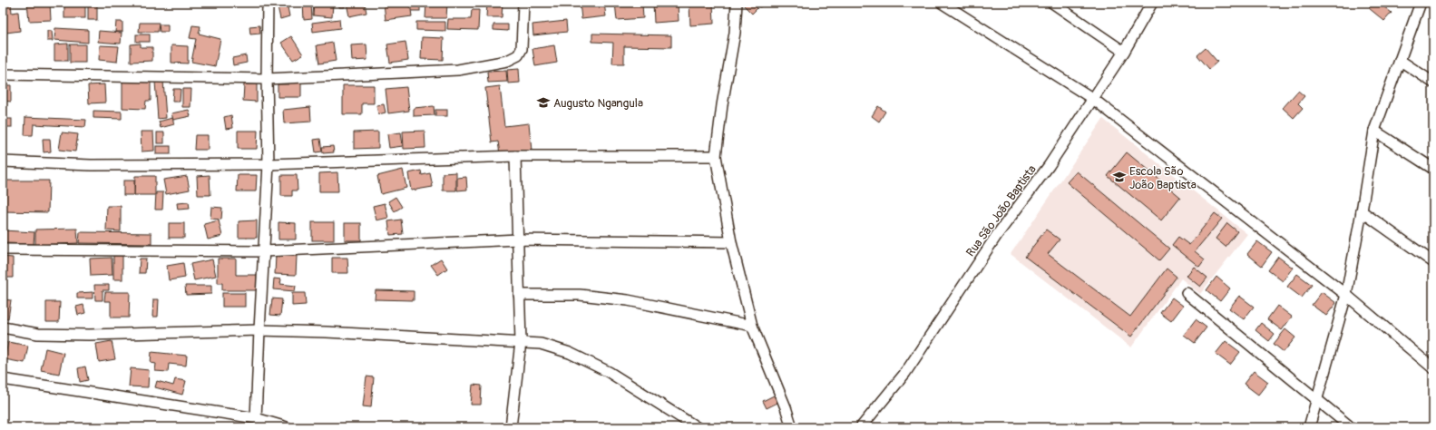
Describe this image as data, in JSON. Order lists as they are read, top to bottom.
{
  "streets": {
    "street": ["Rua São João Baptista"]
  },
  "places": {
    "school or university": ["Augusto Ngangula", "Escola São João Baptista"]
  }
}
